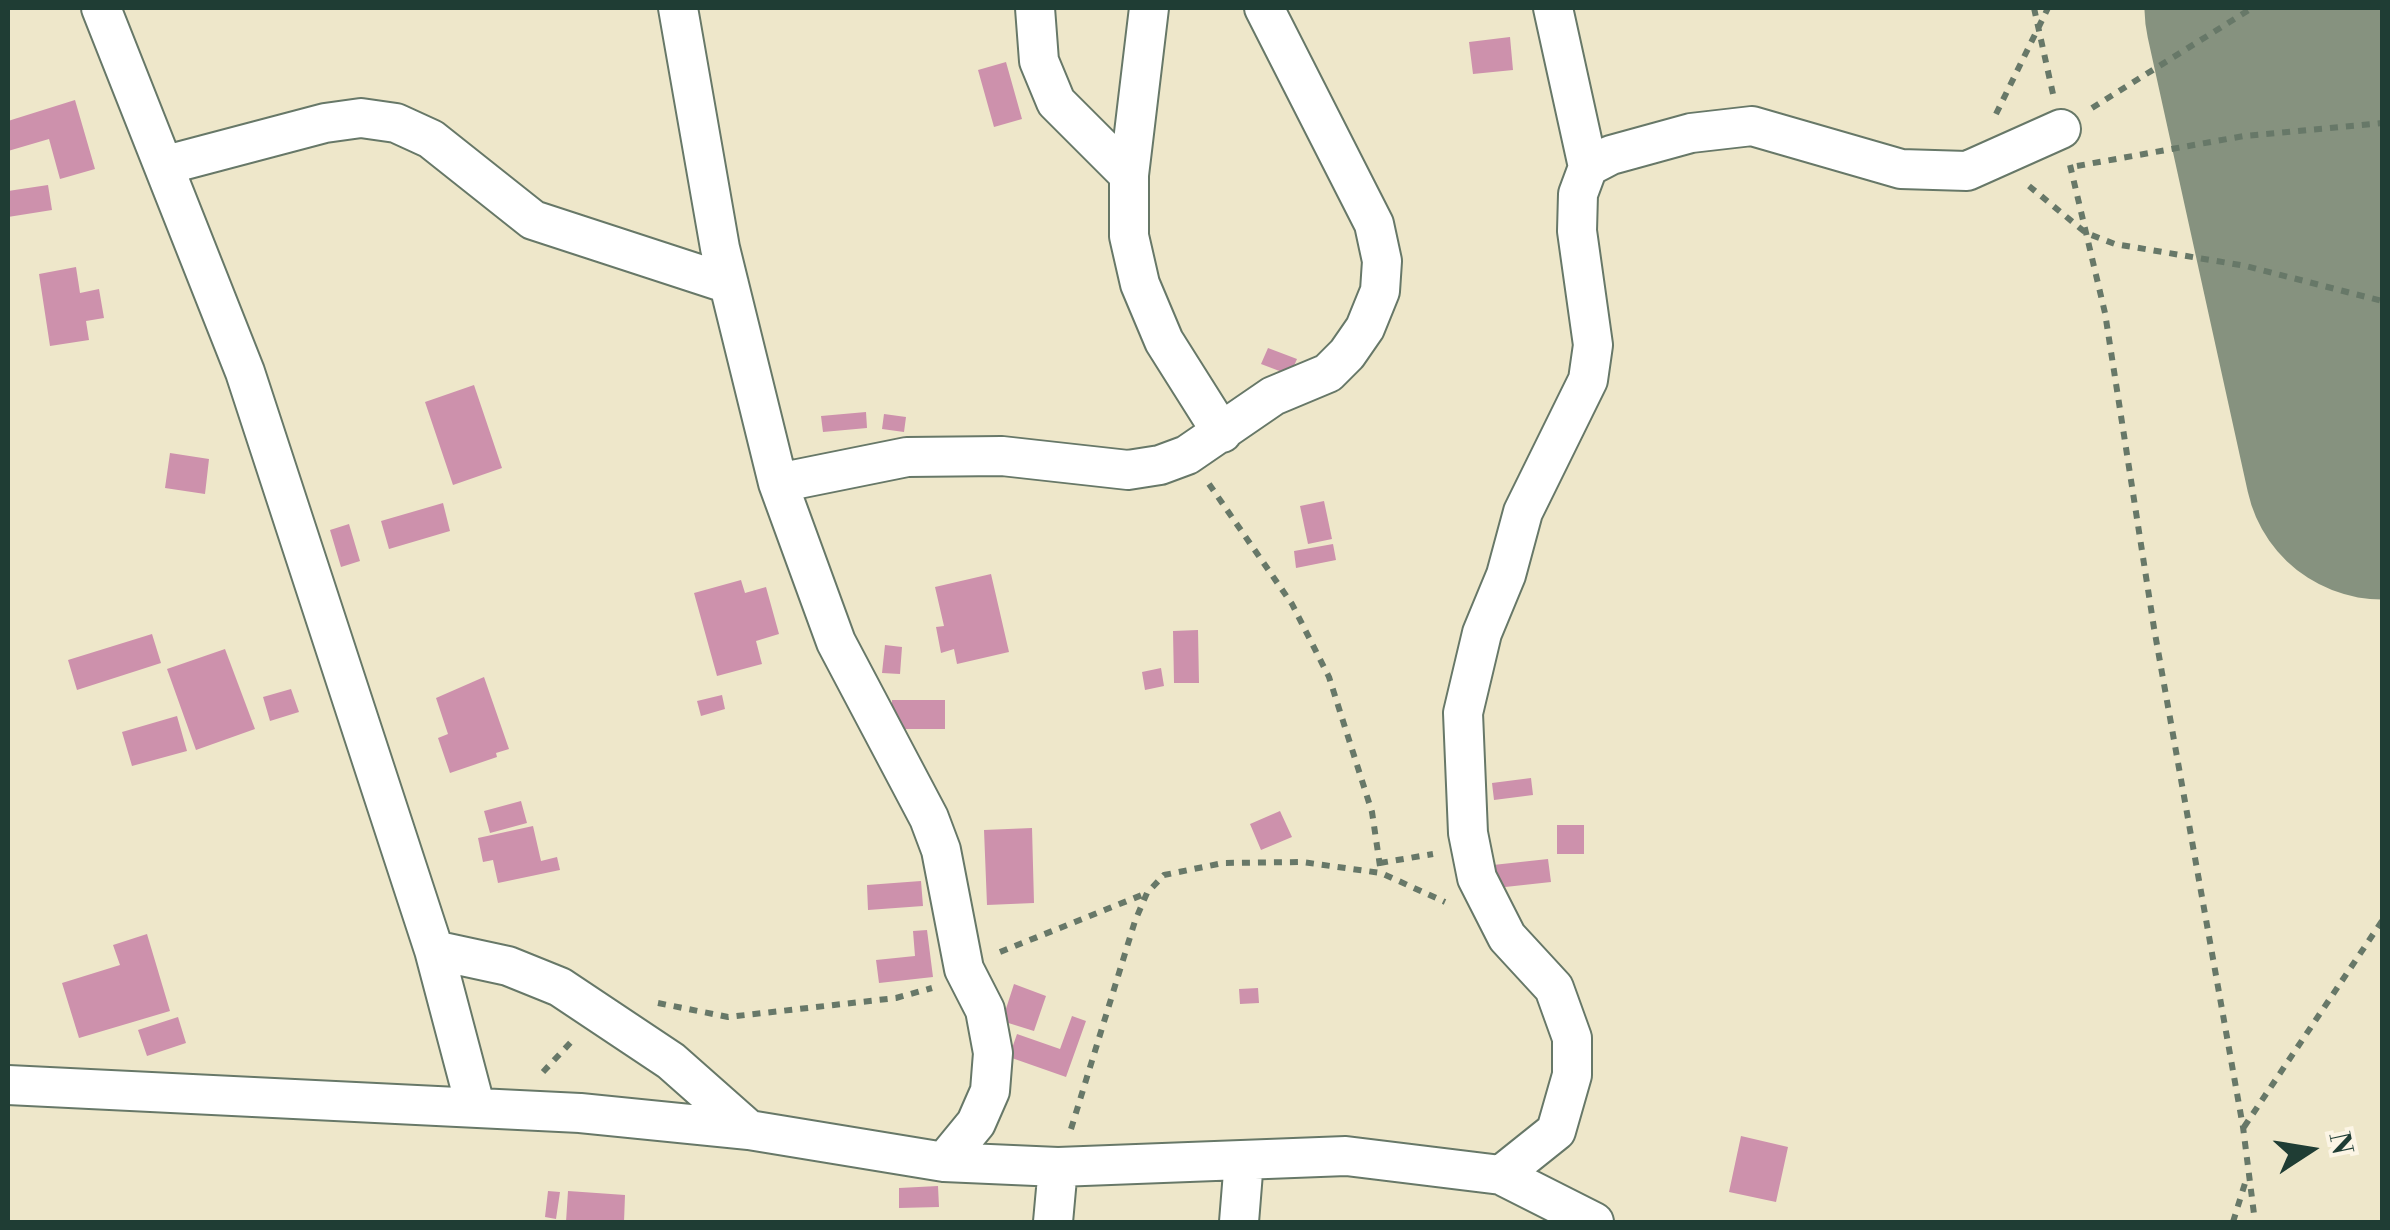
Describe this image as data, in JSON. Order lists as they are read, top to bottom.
{
  "north": "right"
}
